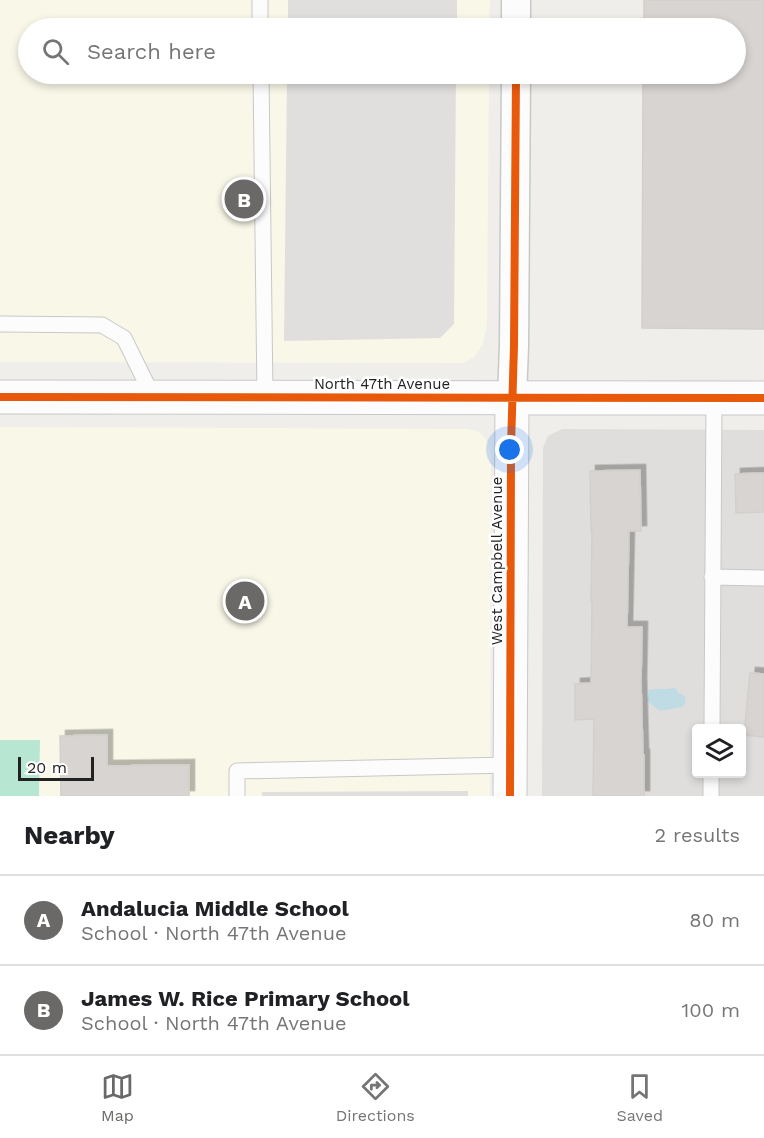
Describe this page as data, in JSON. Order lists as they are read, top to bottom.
{
  "streets": {
    "street": ["North 47th Avenue", "West Campbell Avenue"]
  },
  "crossings": [
    ["North 47th Avenue", "West Campbell Avenue"]
  ],
  "scale_bar": "20 m",
  "page": {
    "search": "Search here",
    "pins": ["B", "A"],
    "scale": "20 m",
    "heading": ["Nearby", "2 results"],
    "list": [
      {
        "mark": "A",
        "name": "Andalucia Middle School",
        "note": "School · North 47th Avenue",
        "value": "80 m"
      },
      {
        "mark": "B",
        "name": "James W. Rice Primary School",
        "note": "School · North 47th Avenue",
        "value": "100 m"
      }
    ],
    "nav": ["Map", "Directions", "Saved"]
  }
}
